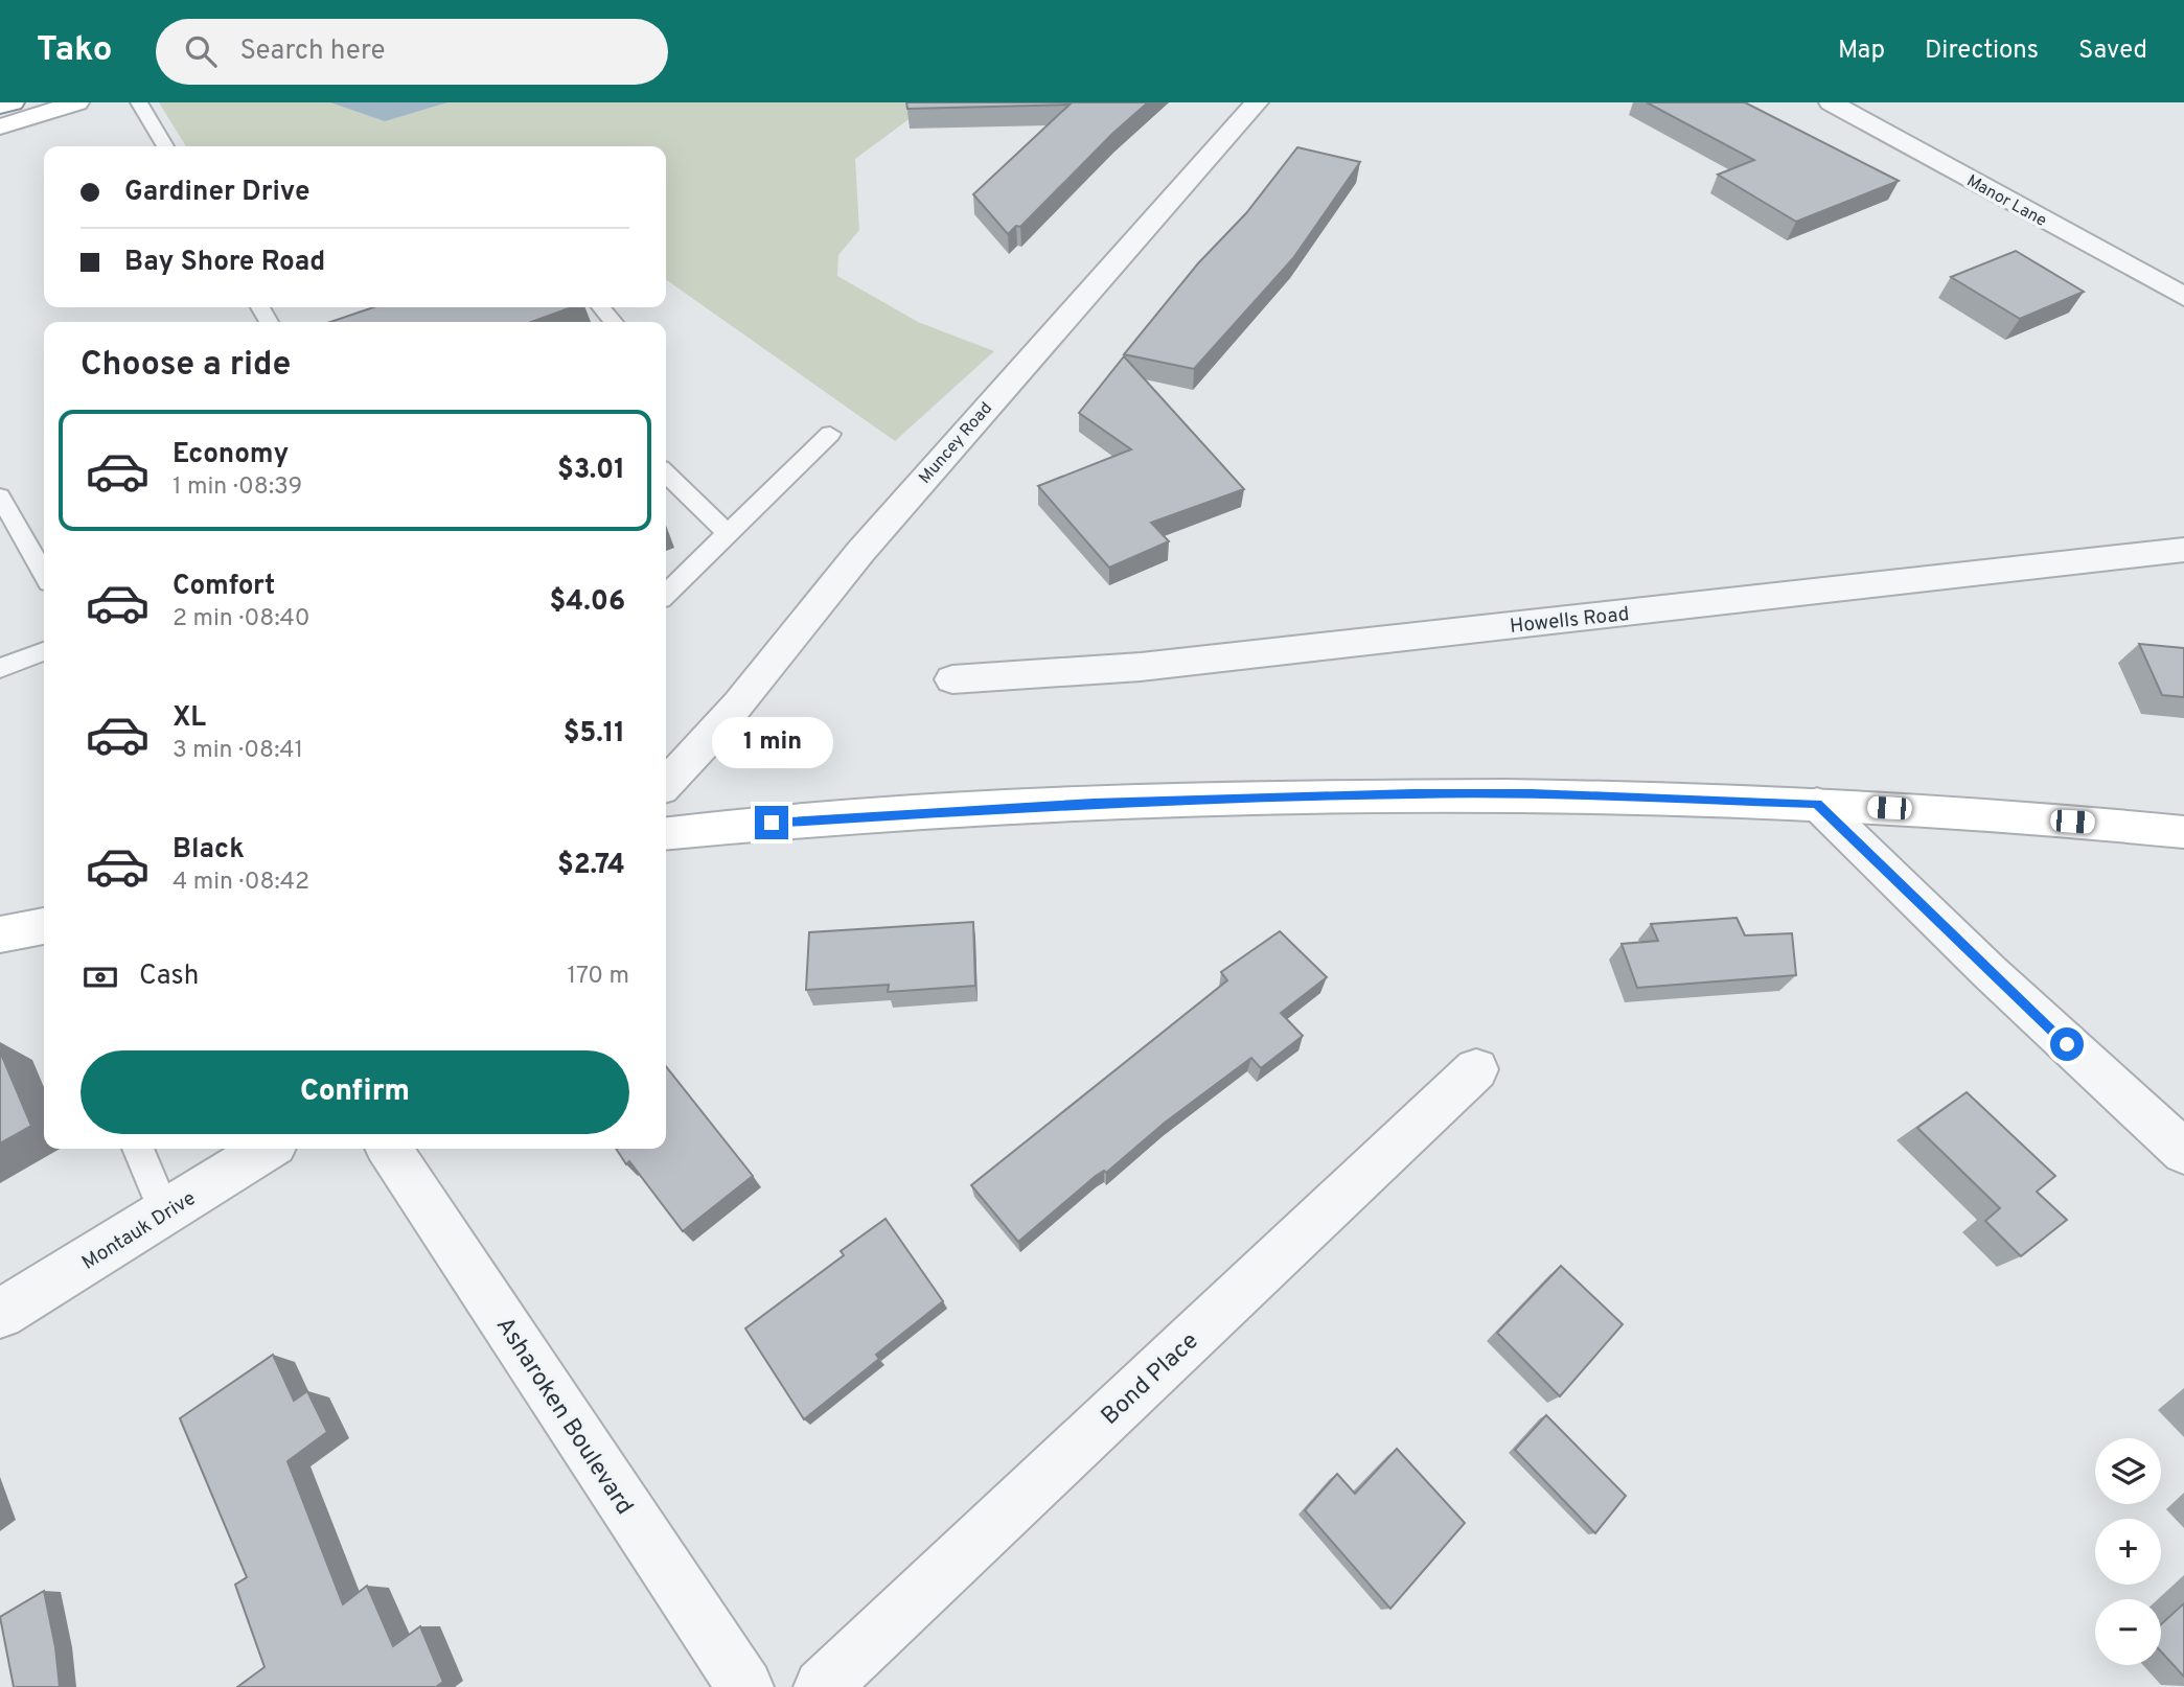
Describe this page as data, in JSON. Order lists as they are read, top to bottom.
{
  "streets": {
    "street": [
      "Manor Lane",
      "Muncey Road",
      "Howells Road",
      "Montauk Drive",
      "Bond Place",
      "Asharoken Boulevard"
    ]
  },
  "page": {
    "header": "Tako",
    "search": "Search here",
    "nav": ["Map", "Directions", "Saved"],
    "banner": ["Gardiner Drive", "Bay Shore Road"],
    "heading": "Choose a ride",
    "list": [
      {
        "name": "Economy",
        "note": "1 min · 08:39",
        "value": "$3.01"
      },
      {
        "name": "Comfort",
        "note": "2 min · 08:40",
        "value": "$4.06"
      },
      {
        "name": "XL",
        "note": "3 min · 08:41",
        "value": "$5.11"
      },
      {
        "name": "Black",
        "note": "4 min · 08:42",
        "value": "$2.74"
      }
    ],
    "bubble": "1 min",
    "pay": ["Cash", "170 m"],
    "buttons": "Confirm",
    "map_buttons": ["+", "−"]
  }
}
